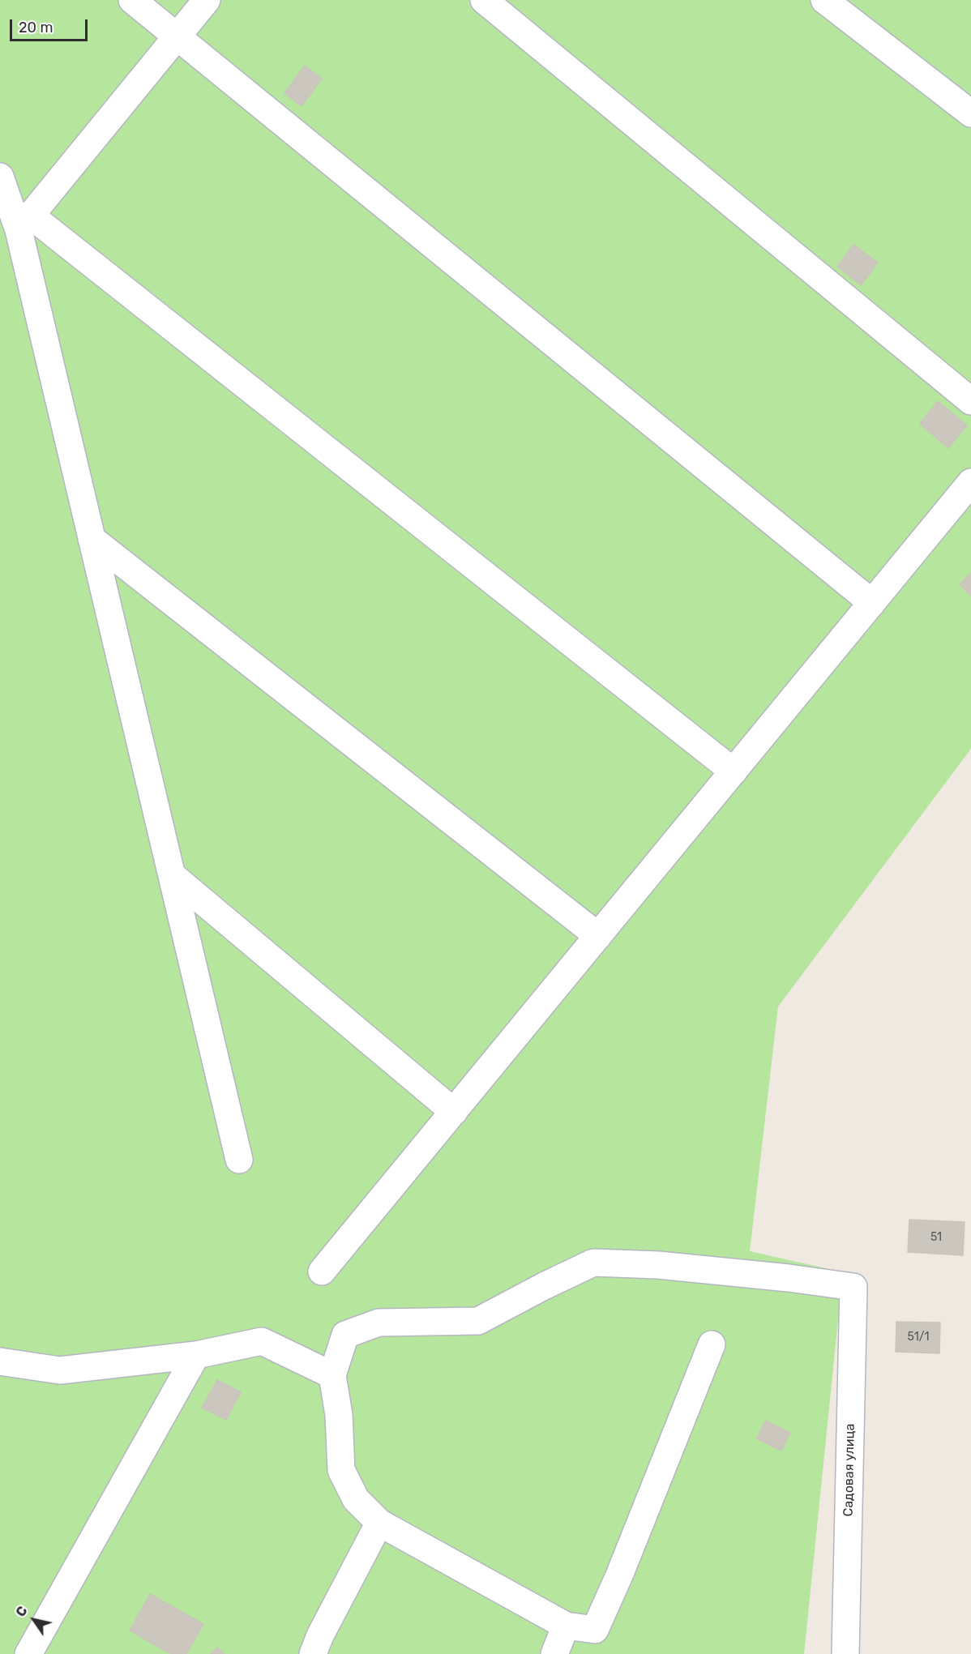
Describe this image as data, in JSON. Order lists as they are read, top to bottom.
{
  "streets": {
    "street": ["Садовая улица"]
  },
  "house_numbers": ["51", "51/1"],
  "scale_bar": "20 m",
  "north": "top left"
}
